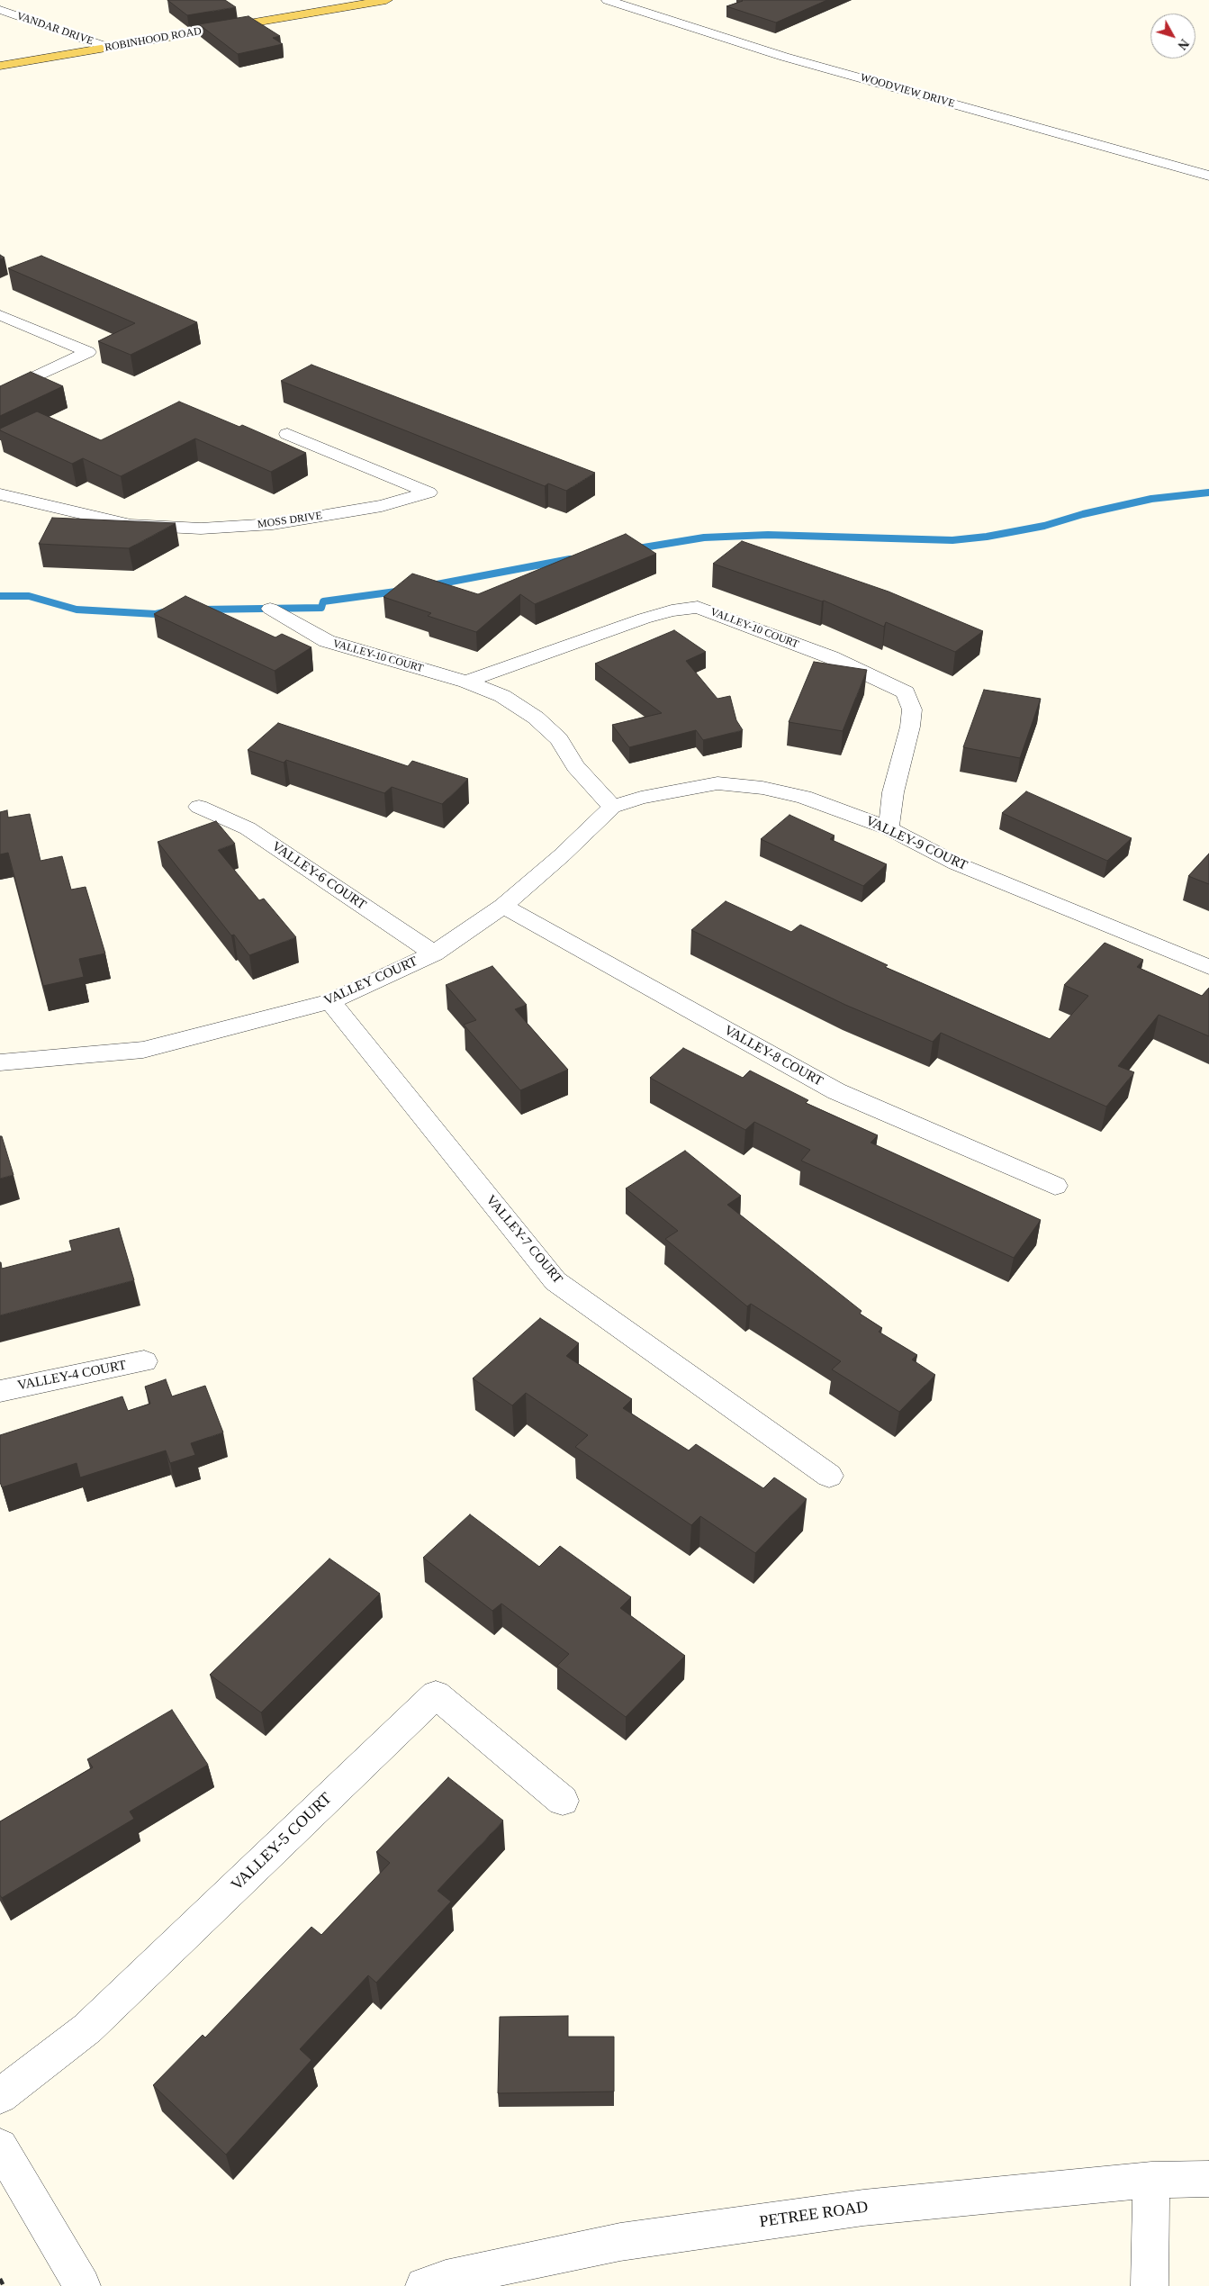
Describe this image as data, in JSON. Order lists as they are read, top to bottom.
{
  "streets": {
    "main road": ["ROBINHOOD ROAD"],
    "street": [
      "VANDAR DRIVE",
      "WOODVIEW DRIVE",
      "MOSS DRIVE",
      "VALLEY-10 COURT",
      "VALLEY-9 COURT",
      "VALLEY-6 COURT",
      "VALLEY COURT",
      "VALLEY-8 COURT",
      "VALLEY-7 COURT",
      "VALLEY-4 COURT",
      "VALLEY-5 COURT",
      "PETREE ROAD"
    ]
  },
  "crossings": [
    ["VANDAR DRIVE", "ROBINHOOD ROAD"],
    ["VALLEY-10 COURT", "VALLEY-9 COURT"],
    ["VALLEY-10 COURT", "VALLEY COURT"],
    ["VALLEY-9 COURT", "VALLEY COURT"],
    ["VALLEY-6 COURT", "VALLEY COURT"],
    ["VALLEY COURT", "VALLEY-8 COURT"],
    ["VALLEY COURT", "VALLEY-7 COURT"]
  ],
  "north": "bottom right"
}
